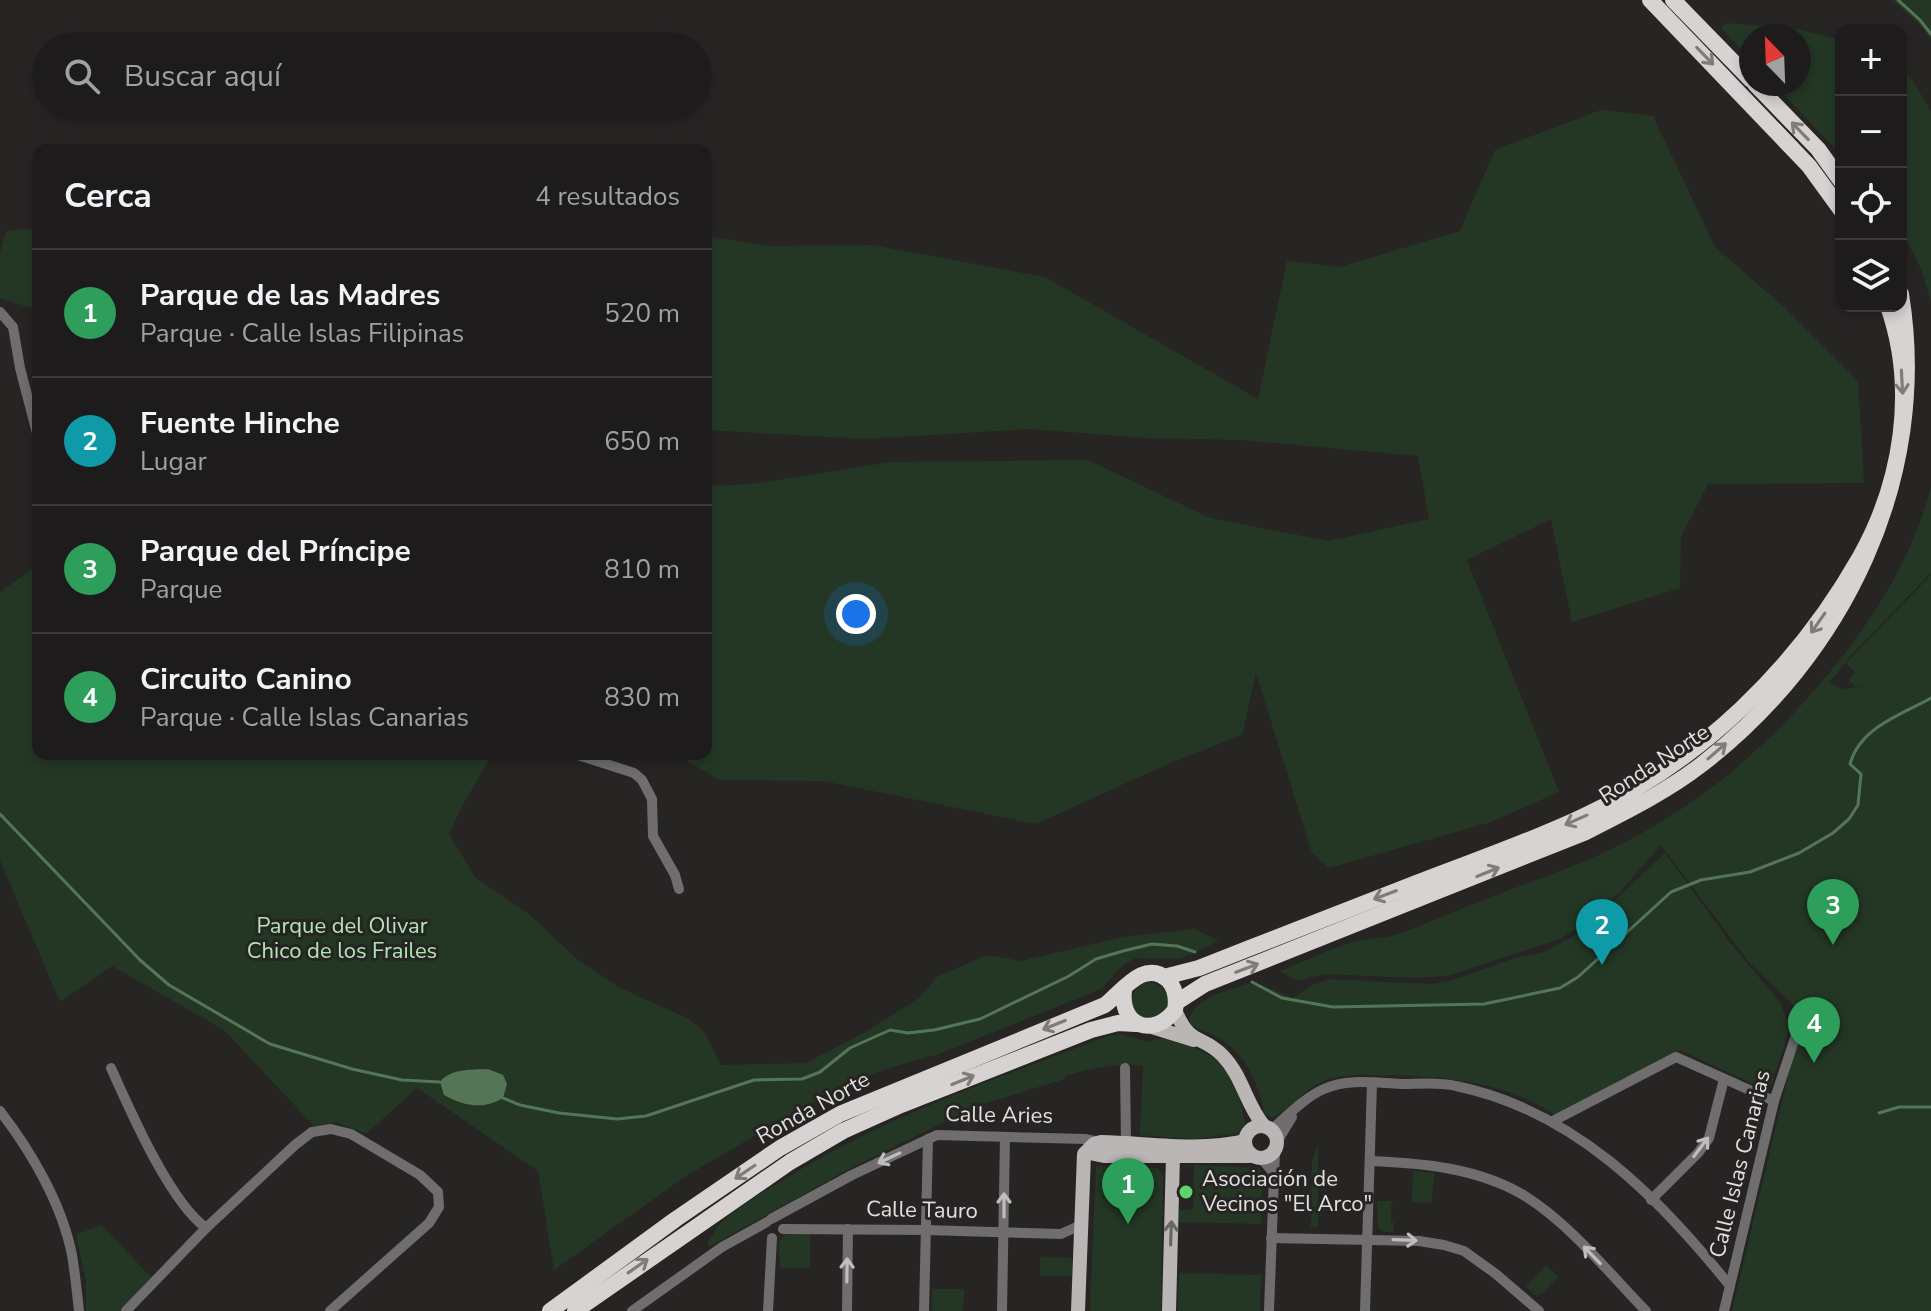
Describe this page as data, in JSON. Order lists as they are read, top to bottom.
{
  "streets": {
    "highway": ["Ronda Norte"],
    "main road": ["Calle Aries"],
    "street": ["Calle Islas Canarias", "Calle Tauro"]
  },
  "crossings": [
    ["Calle Aries", "Calle Tauro"]
  ],
  "parks": ["Parque del Olivar Chico de los Frailes"],
  "places": ["Asociación de Vecinos \"El Arco\""],
  "north": "top left",
  "page": {
    "map_buttons": ["+", "−"],
    "search": "Buscar aquí",
    "heading": ["Cerca", "4 resultados"],
    "list": [
      {
        "mark": "1",
        "name": "Parque de las Madres",
        "note": "Parque · Calle Islas Filipinas",
        "value": "520 m"
      },
      {
        "mark": "2",
        "name": "Fuente Hinche",
        "note": "Lugar",
        "value": "650 m"
      },
      {
        "mark": "3",
        "name": "Parque del Príncipe",
        "note": "Parque",
        "value": "810 m"
      },
      {
        "mark": "4",
        "name": "Circuito Canino",
        "note": "Parque · Calle Islas Canarias",
        "value": "830 m"
      }
    ],
    "pins": [
      "3",
      "2",
      "4",
      "1"
    ]
  }
}
